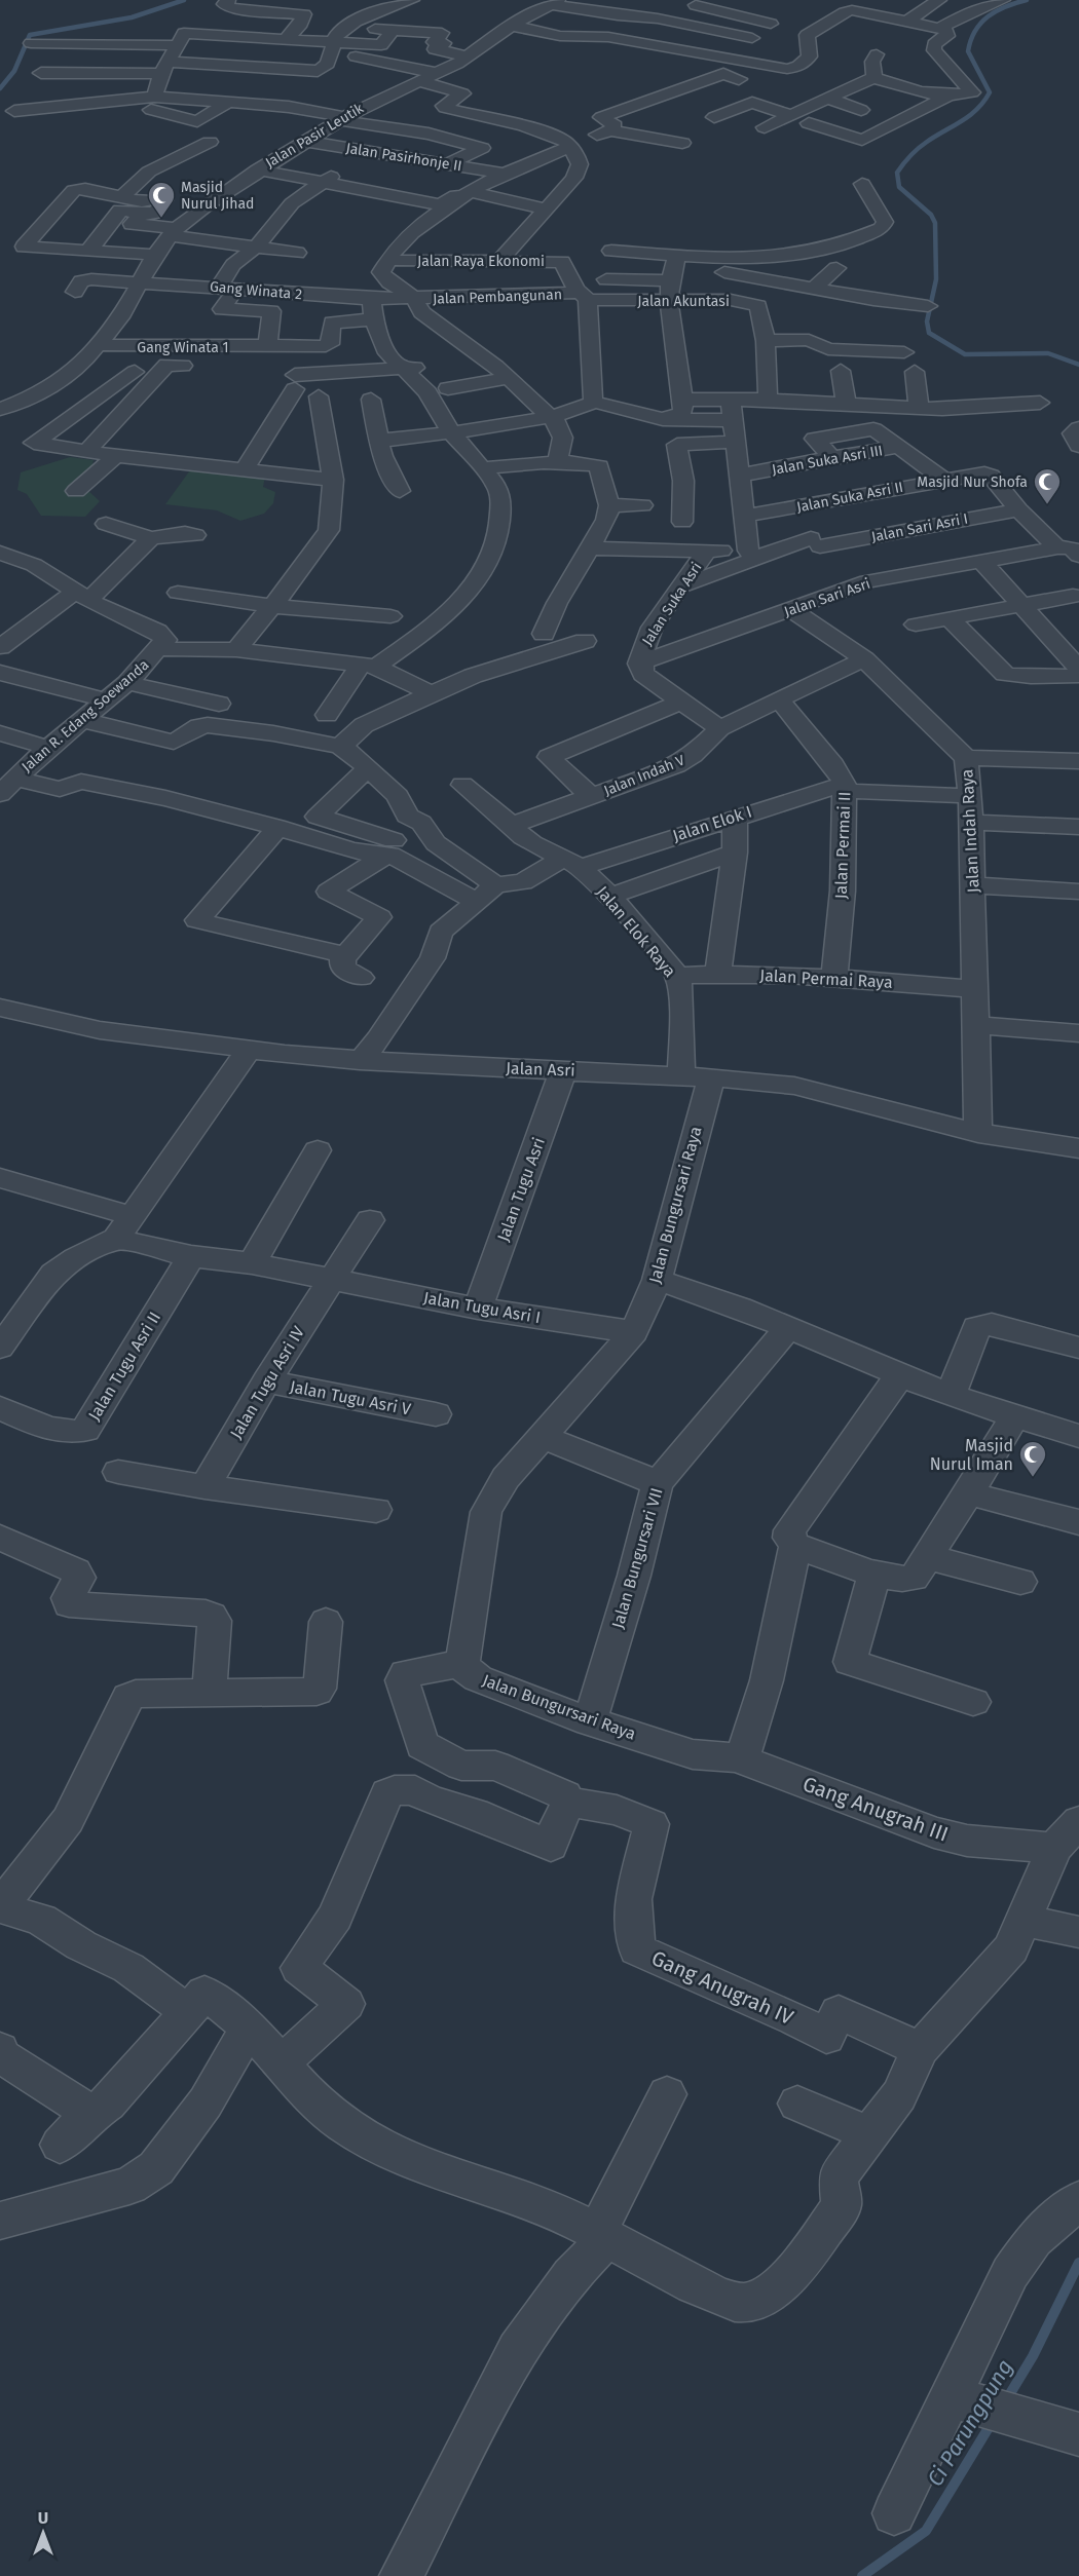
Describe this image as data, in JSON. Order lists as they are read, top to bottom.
{
  "streets": {
    "street": [
      "Jalan Pasir Leutik",
      "Jalan Pasirhonje II",
      "Jalan Raya Ekonomi",
      "Gang Winata 2",
      "Jalan Pembangunan",
      "Jalan Akuntasi",
      "Gang Winata 1",
      "Jalan Suka Asri III",
      "Jalan Suka Asri II",
      "Jalan Sari Asri I",
      "Jalan Sari Asri",
      "Jalan Suka Asri",
      "Jalan R. Edang Soewanda",
      "Jalan Indah V",
      "Jalan Elok I",
      "Jalan Indah Raya",
      "Jalan Permai II",
      "Jalan Elok Raya",
      "Jalan Permai Raya",
      "Jalan Asri",
      "Jalan Tugu Asri",
      "Jalan Bungursari Raya",
      "Jalan Tugu Asri I",
      "Jalan Tugu Asri II",
      "Jalan Tugu Asri IV",
      "Jalan Tugu Asri V",
      "Jalan Bungursari VII",
      "Gang Anugrah III",
      "Gang Anugrah IV"
    ]
  },
  "crossings": [
    ["Jalan Pasir Leutik", "Jalan Pasirhonje II"],
    ["Jalan Pasir Leutik", "Gang Winata 2"],
    ["Jalan Pasir Leutik", "Gang Winata 1"],
    ["Jalan Raya Ekonomi", "Jalan Pembangunan"],
    ["Jalan Raya Ekonomi", "Jalan Akuntasi"],
    ["Gang Winata 2", "Jalan Pembangunan"],
    ["Jalan Pembangunan", "Jalan Akuntasi"],
    ["Jalan Suka Asri III", "Jalan Suka Asri II"],
    ["Jalan Suka Asri II", "Jalan Sari Asri I"],
    ["Jalan Sari Asri I", "Jalan Suka Asri"],
    ["Jalan Sari Asri", "Jalan Suka Asri"],
    ["Jalan Sari Asri", "Jalan Indah Raya"],
    ["Jalan Suka Asri", "Jalan Indah V"],
    ["Jalan Indah V", "Jalan Indah Raya"],
    ["Jalan Indah V", "Jalan Permai II"],
    ["Jalan Indah V", "Jalan Elok Raya"],
    ["Jalan Elok I", "Jalan Indah Raya"],
    ["Jalan Elok I", "Jalan Permai II"],
    ["Jalan Elok I", "Jalan Elok Raya"],
    ["Jalan Indah Raya", "Jalan Permai Raya"],
    ["Jalan Indah Raya", "Jalan Asri"],
    ["Jalan Permai II", "Jalan Permai Raya"],
    ["Jalan Elok Raya", "Jalan Permai Raya"],
    ["Jalan Elok Raya", "Jalan Asri"],
    ["Jalan Asri", "Jalan Tugu Asri"],
    ["Jalan Asri", "Jalan Bungursari Raya"],
    ["Jalan Tugu Asri", "Jalan Tugu Asri I"],
    ["Jalan Bungursari Raya", "Jalan Tugu Asri I"],
    ["Jalan Bungursari Raya", "Jalan Bungursari VII"],
    ["Jalan Bungursari Raya", "Gang Anugrah III"],
    ["Jalan Tugu Asri I", "Jalan Tugu Asri II"],
    ["Jalan Tugu Asri I", "Jalan Tugu Asri IV"],
    ["Jalan Tugu Asri IV", "Jalan Tugu Asri V"]
  ],
  "water": ["Ci Parungpung"],
  "places": {
    "mosque": ["Masjid Nurul Jihad", "Masjid Nur Shofa", "Masjid Nurul Iman"]
  },
  "north": "top"
}
